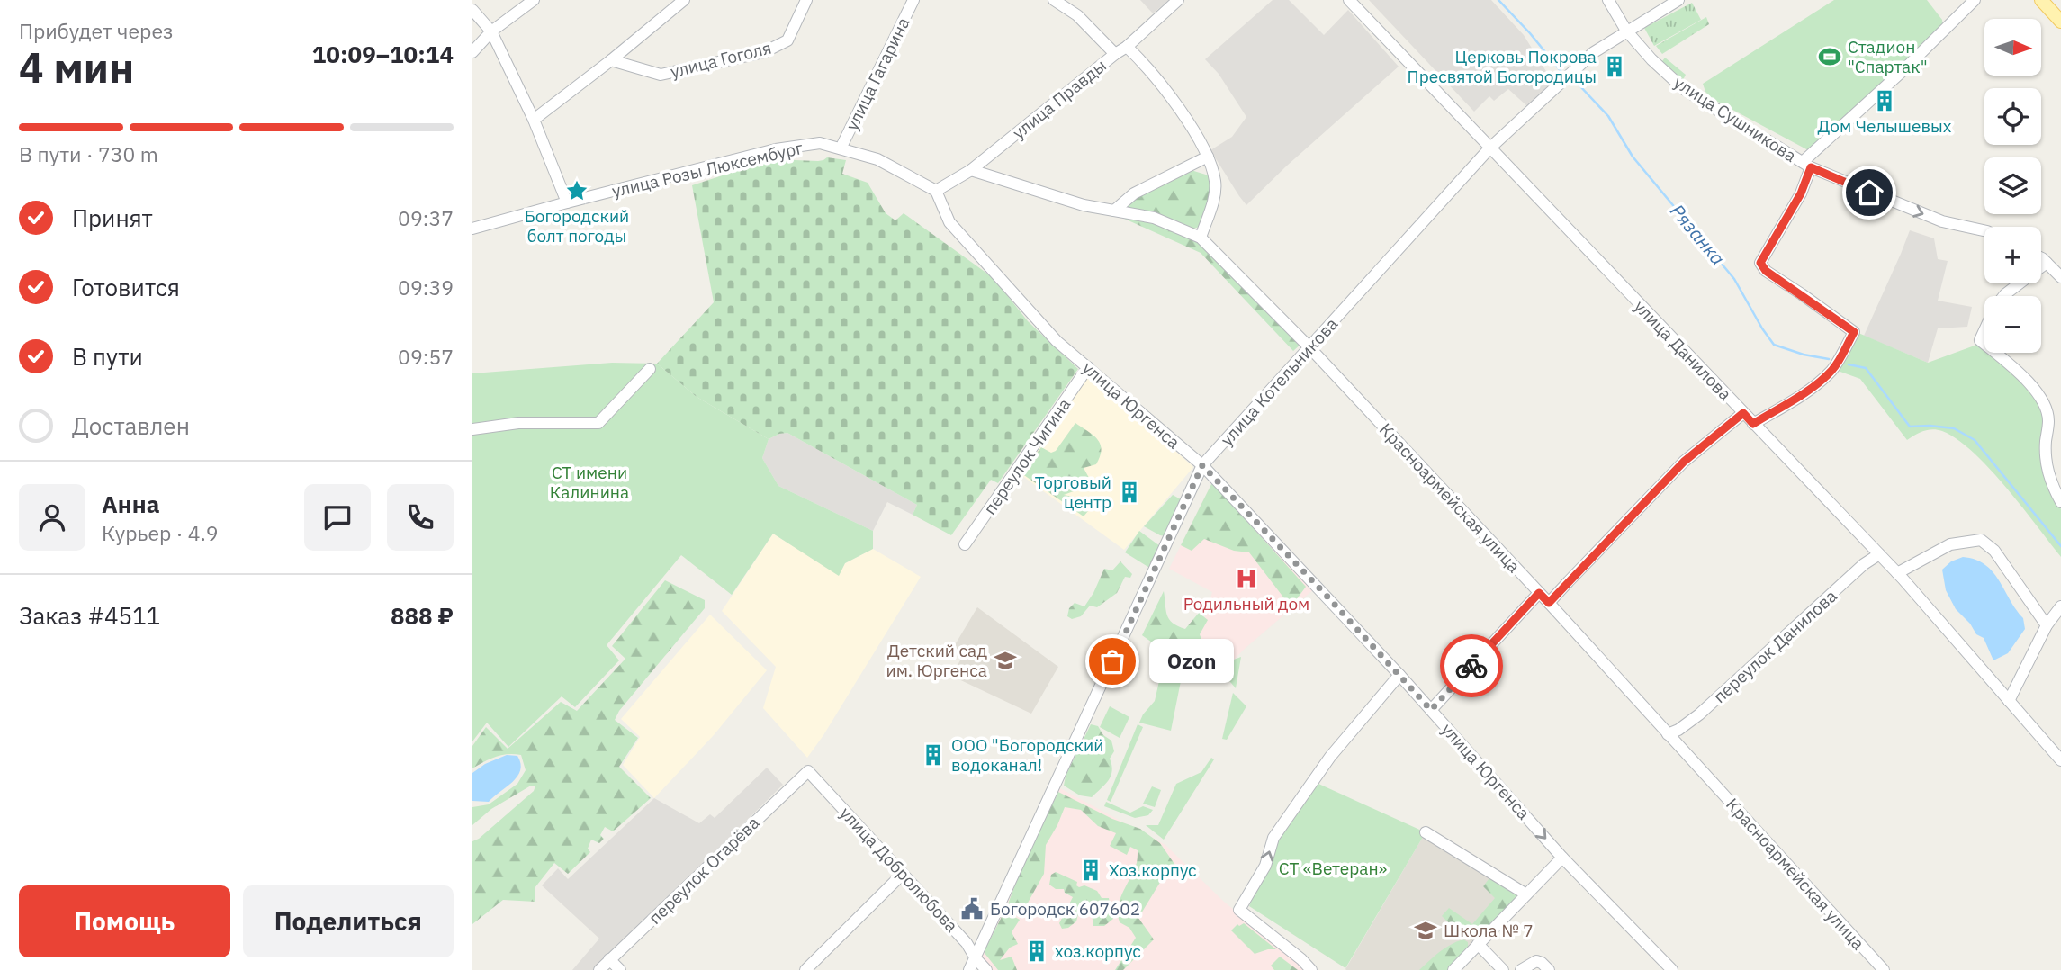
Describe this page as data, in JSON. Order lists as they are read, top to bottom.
{
  "streets": {
    "street": [
      "улица Гоголя",
      "улица Гагарина",
      "улица Правды",
      "улица Сушникова",
      "улица Розы Люксембург",
      "улица Данилова",
      "улица Котельникова",
      "улица Юргенса",
      "переулок Чигина",
      "Красноармейская улица",
      "переулок Данилова",
      "улица Добролюбова",
      "переулок Огарёва"
    ]
  },
  "crossings": [
    ["улица Гагарина", "улица Розы Люксембург"],
    ["улица Правды", "улица Розы Люксембург"],
    ["улица Правды", "улица Юргенса"],
    ["улица Правды", "Красноармейская улица"],
    ["улица Сушникова", "улица Котельникова"],
    ["улица Розы Люксембург", "улица Юргенса"],
    ["улица Данилова", "улица Котельникова"],
    ["улица Данилова", "переулок Данилова"],
    ["улица Котельникова", "улица Юргенса"],
    ["улица Котельникова", "Красноармейская улица"],
    ["улица Котельникова", "улица Добролюбова"],
    ["улица Юргенса", "переулок Чигина"],
    ["Красноармейская улица", "переулок Данилова"],
    ["улица Добролюбова", "переулок Огарёва"]
  ],
  "one_way": ["улица Сушникова"],
  "water": ["Рязанка"],
  "parks": ["СТ имени Калинина", "СТ «Ветеран»"],
  "places": {
    "sports": ["Стадион \"Спартак\""],
    "building": [
      "Церковь Покрова Пресвятой Богородицы",
      "Дом Челышевых",
      "Торговый центр",
      "ООО \"Богородский водоканал!",
      "Хоз.корпус",
      "хоз.корпус"
    ],
    "place": ["Богородский болт погоды"],
    "hospital": ["Родильный дом"],
    "school or university": ["Детский сад им. Юргенса", "Школа № 7"],
    "other": ["Ozon"],
    "public building": ["Богородск 607602"]
  },
  "north": "right",
  "page": {
    "heading": ["4 мин", "Прибудет через", "10:09–10:14"],
    "panel": [
      "Анна",
      "Курьер · 4.9",
      "Заказ #4511",
      "888 ₽"
    ],
    "map_buttons": ["+", "−"],
    "bar": "В пути · 730 m",
    "list": [
      ["Принят", "09:37"],
      ["Готовится", "09:39"],
      ["В пути", "09:57"],
      "Доставлен"
    ],
    "bubble": "Ozon",
    "buttons": ["Помощь", "Поделиться"]
  }
}
